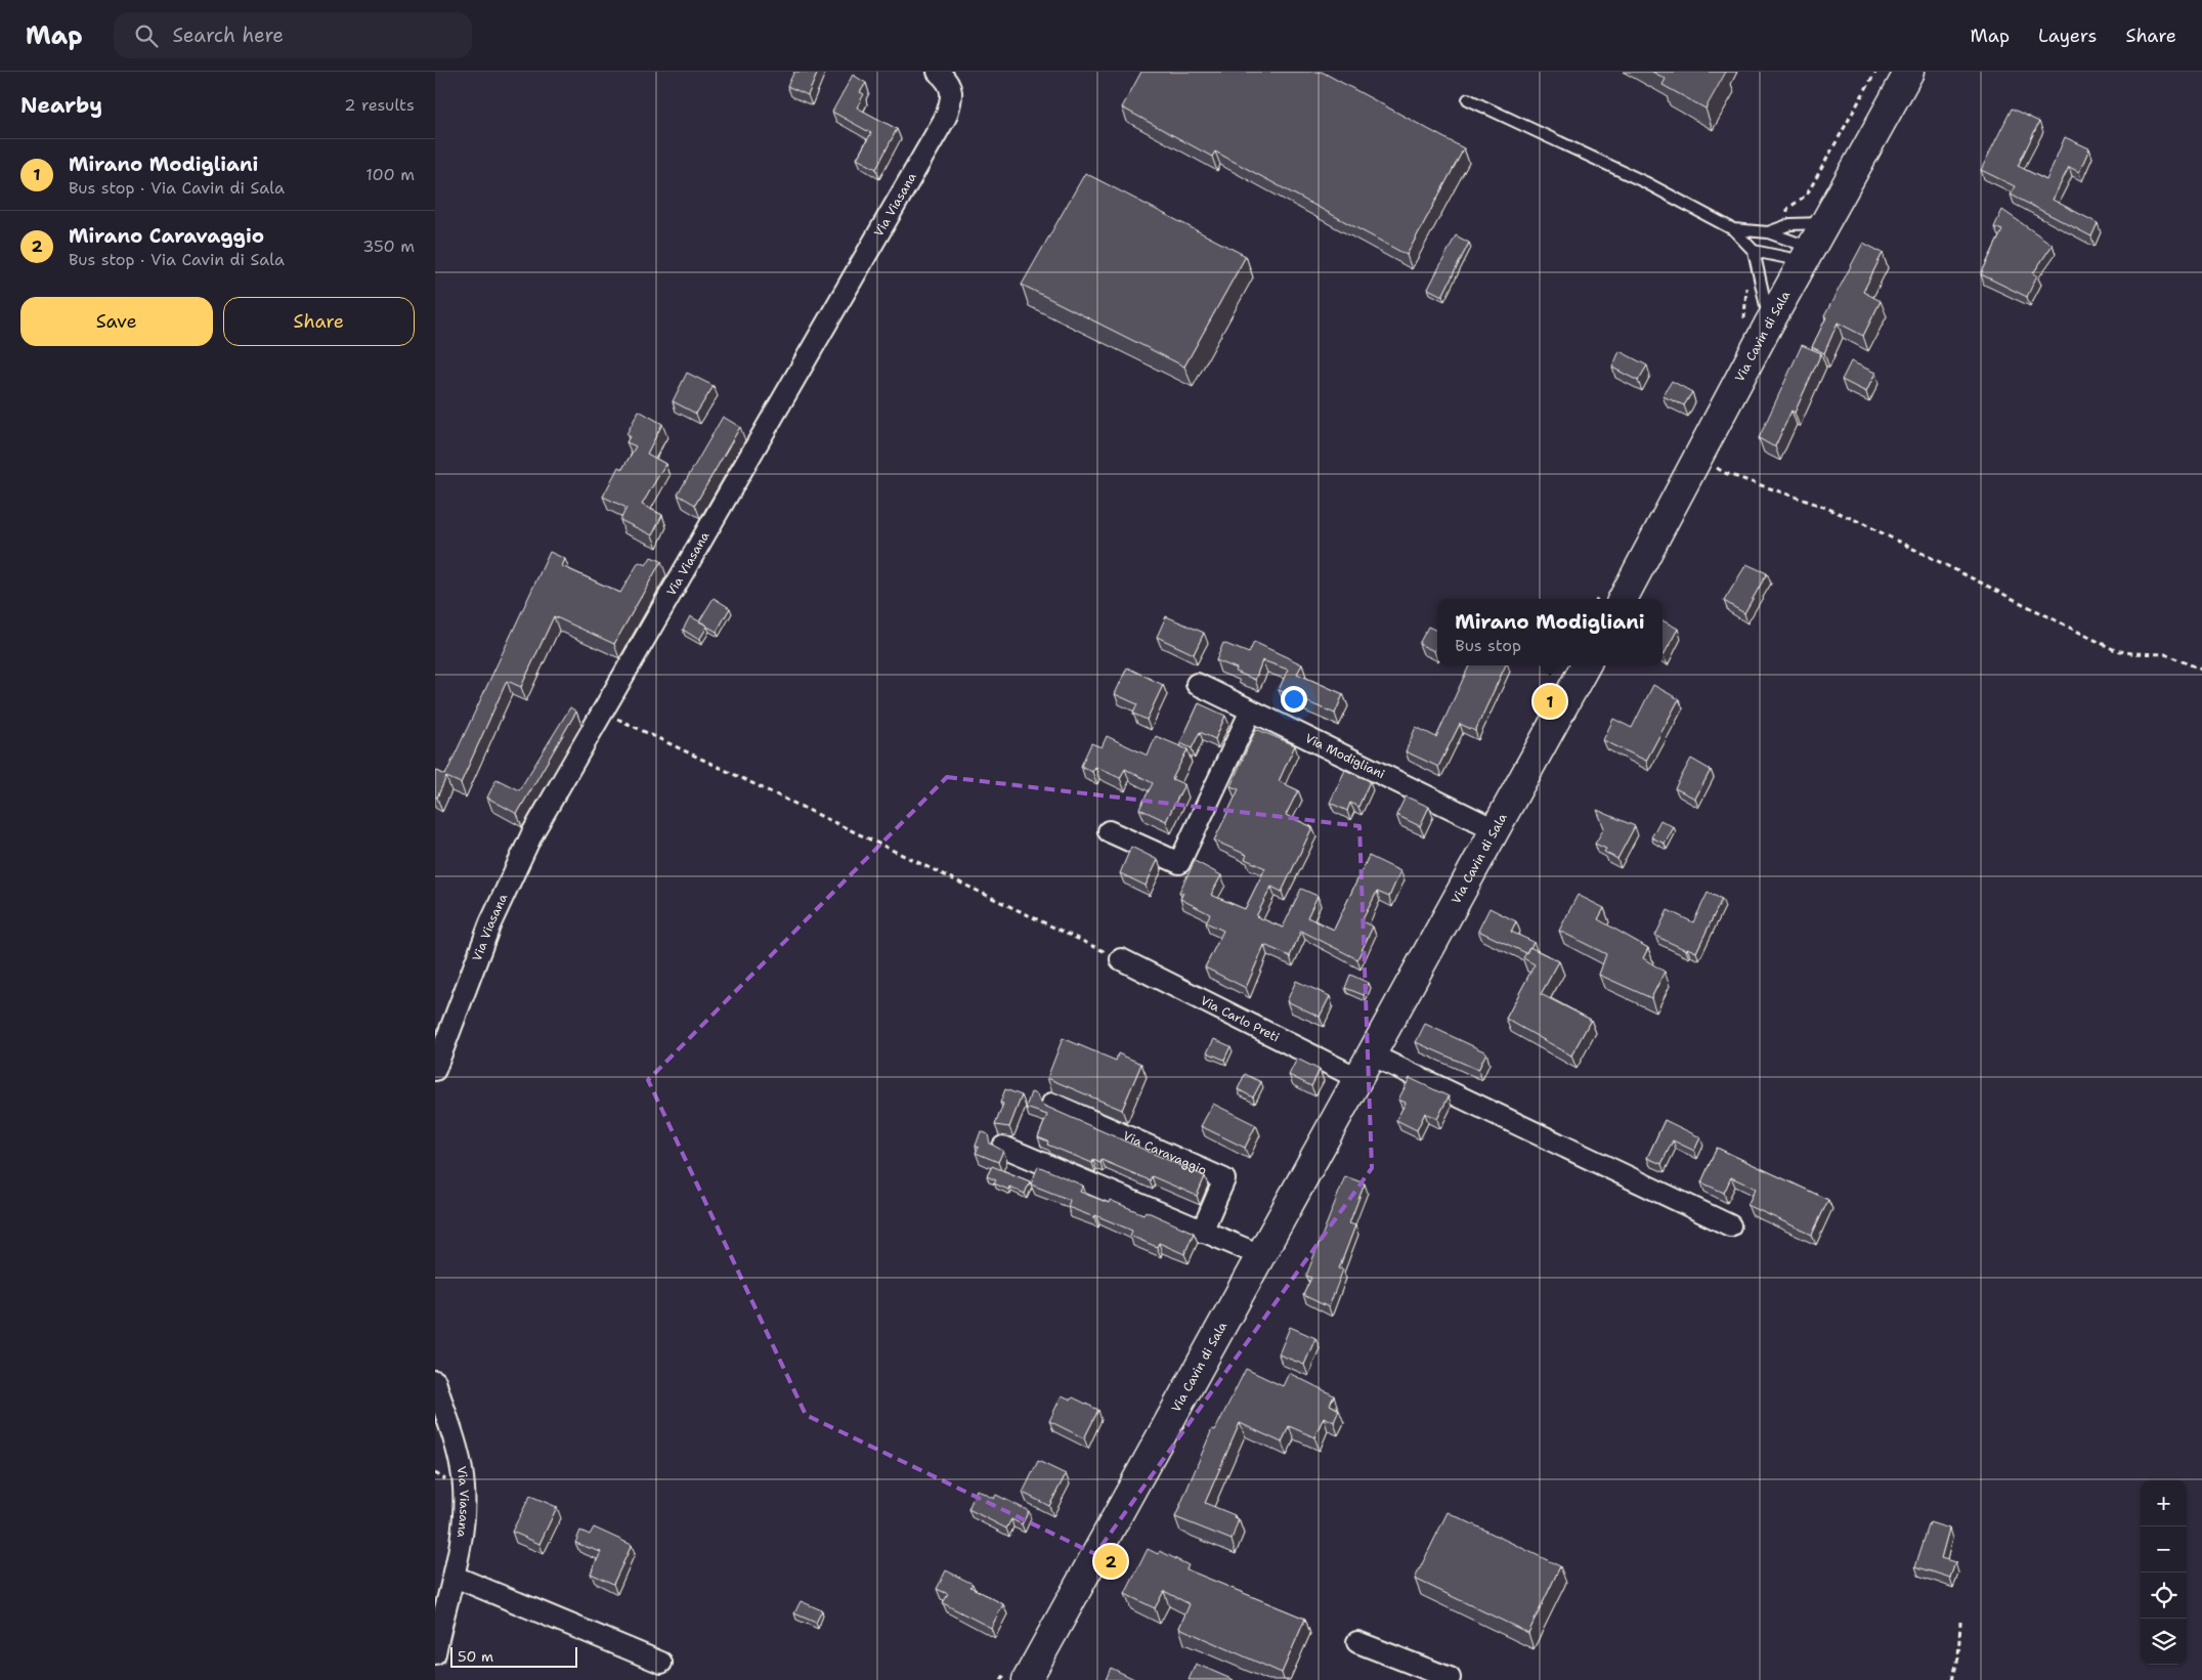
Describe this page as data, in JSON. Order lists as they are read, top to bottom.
{
  "streets": {
    "main road": ["Via Cavin di Sala"],
    "street": [
      "Via Viasana",
      "Via Modigliani",
      "Via Carlo Preti",
      "Via Caravaggio"
    ]
  },
  "crossings": [
    ["Via Cavin di Sala", "Via Modigliani"],
    ["Via Cavin di Sala", "Via Carlo Preti"]
  ],
  "scale_bar": "50 m",
  "page": {
    "header": "Map",
    "search": "Search here",
    "nav": ["Map", "Layers", "Share"],
    "heading": ["Nearby", "2 results"],
    "list": [
      {
        "mark": "1",
        "name": "Mirano Modigliani",
        "note": "Bus stop · Via Cavin di Sala",
        "value": "100 m"
      },
      {
        "mark": "2",
        "name": "Mirano Caravaggio",
        "note": "Bus stop · Via Cavin di Sala",
        "value": "350 m"
      }
    ],
    "buttons": ["Save", "Share"],
    "popup": ["Mirano Modigliani", "Bus stop"],
    "pins": ["1", "2"],
    "map_buttons": ["+", "−"],
    "scale": "50 m"
  }
}
